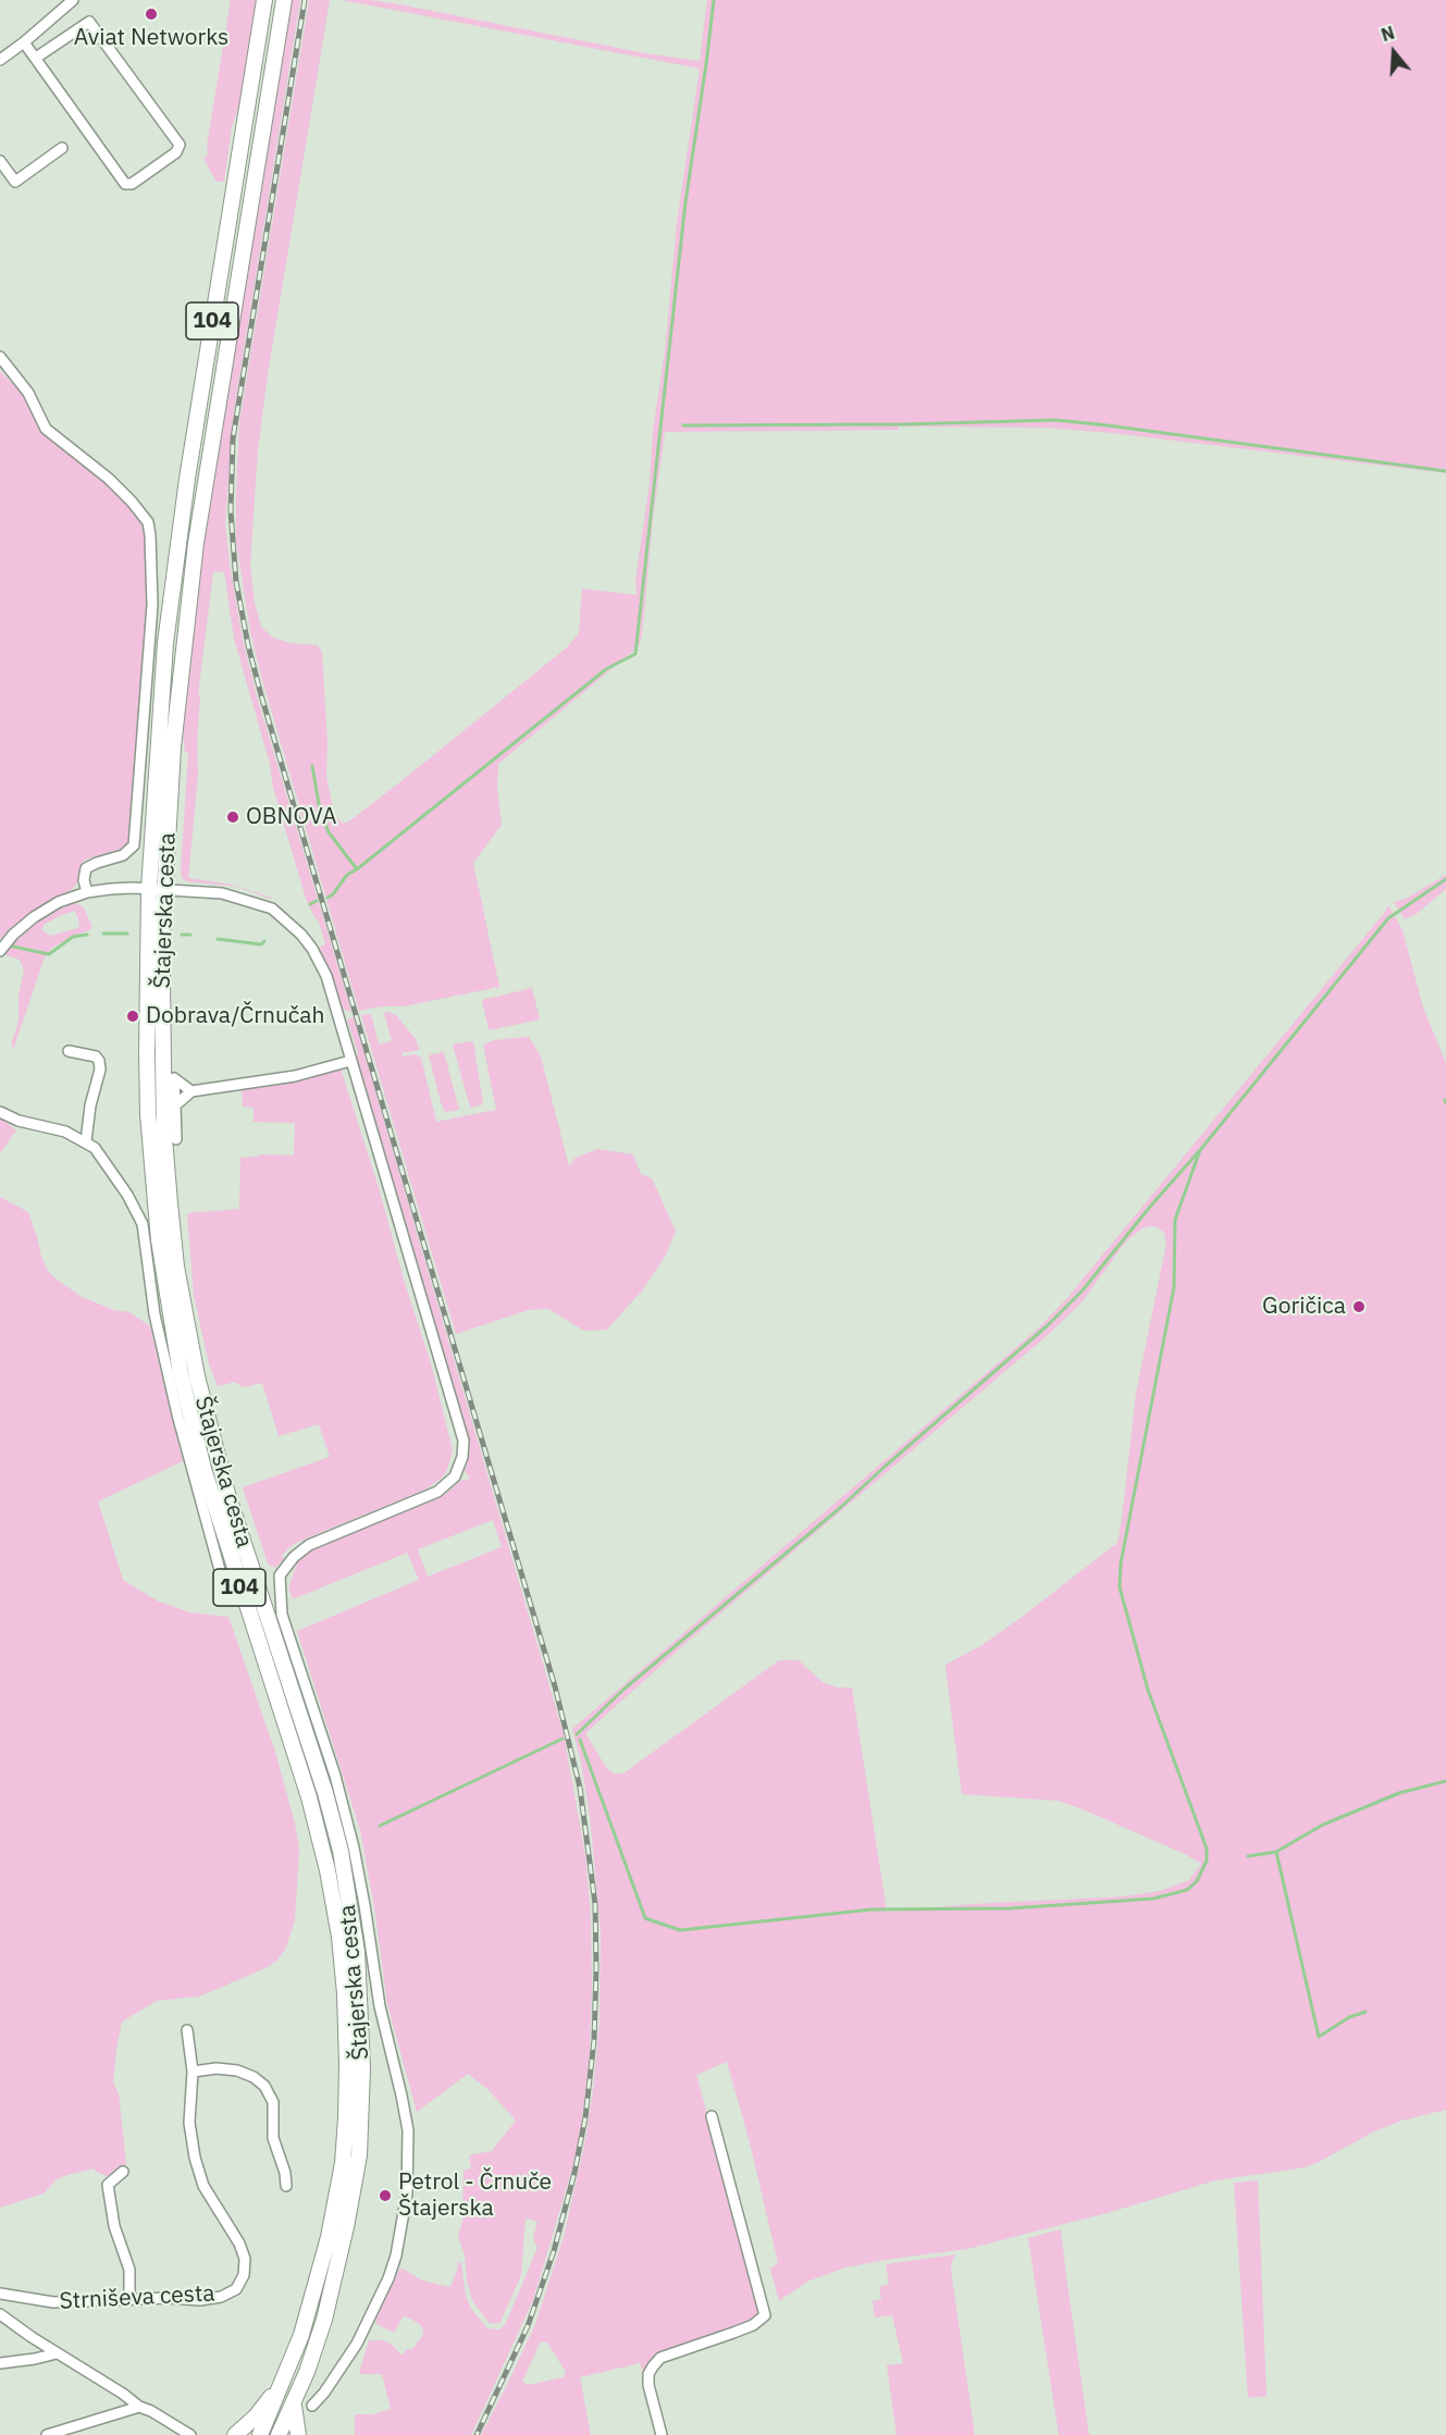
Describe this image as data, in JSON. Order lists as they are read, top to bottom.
{
  "streets": {
    "main road": ["104", "Štajerska cesta"],
    "street": ["Strniševa cesta"]
  },
  "places": [
    "Aviat Networks",
    "OBNOVA",
    "Dobrava/Črnučah",
    "Goričica",
    "Petrol - Črnuče Štajerska"
  ],
  "north": "top"
}
